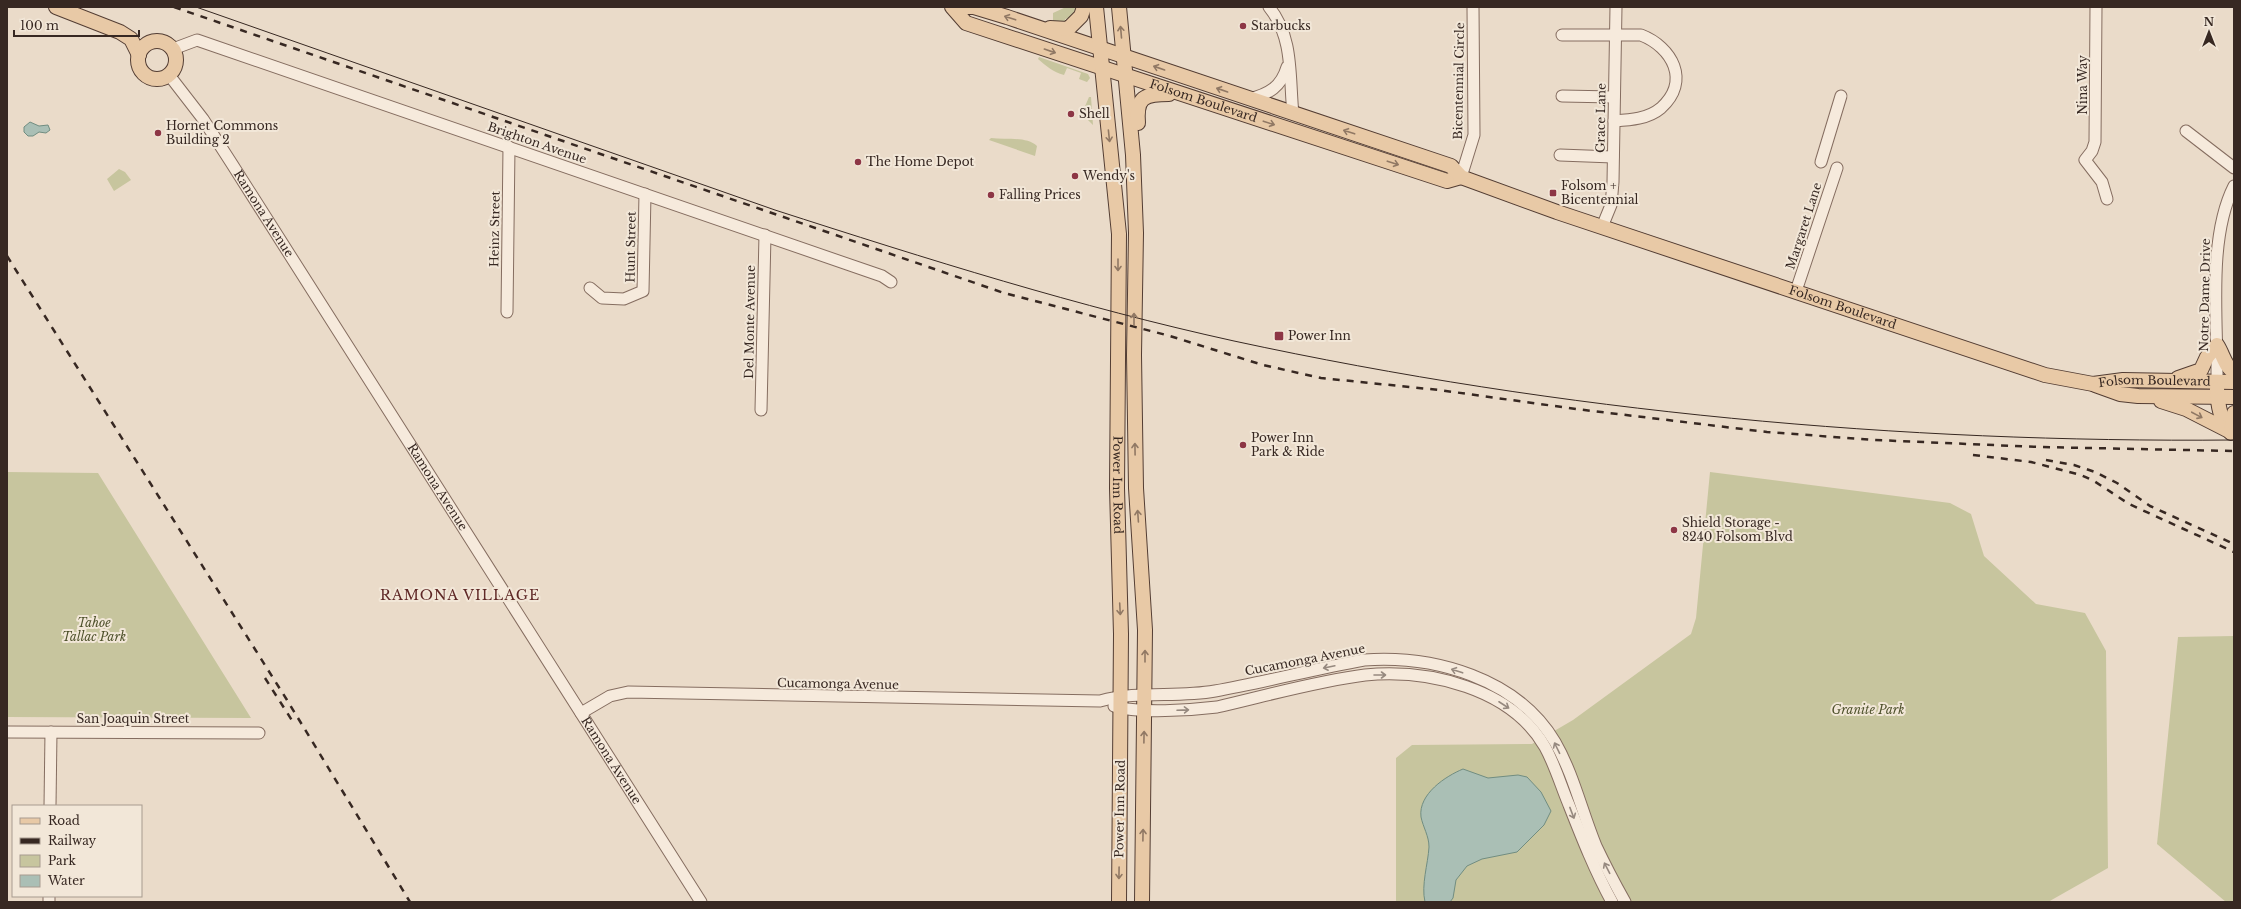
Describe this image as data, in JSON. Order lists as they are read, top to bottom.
{
  "streets": {
    "main road": ["Folsom Boulevard", "Power Inn Road"],
    "street": [
      "Bicentennial Circle",
      "Nina Way",
      "Grace Lane",
      "Brighton Avenue",
      "Ramona Avenue",
      "Margaret Lane",
      "Heinz Street",
      "Hunt Street",
      "Notre Dame Drive",
      "Del Monte Avenue",
      "Cucamonga Avenue",
      "San Joaquin Street"
    ]
  },
  "crossings": [
    ["Bicentennial Circle", "Folsom Boulevard"],
    ["Folsom Boulevard", "Grace Lane"],
    ["Folsom Boulevard", "Margaret Lane"],
    ["Folsom Boulevard", "Notre Dame Drive"],
    ["Folsom Boulevard", "Power Inn Road"],
    ["Brighton Avenue", "Ramona Avenue"],
    ["Brighton Avenue", "Heinz Street"],
    ["Brighton Avenue", "Hunt Street"],
    ["Brighton Avenue", "Del Monte Avenue"],
    ["Ramona Avenue", "Cucamonga Avenue"],
    ["Power Inn Road", "Cucamonga Avenue"]
  ],
  "districts": ["RAMONA VILLAGE"],
  "parks": ["Tahoe Tallac Park", "Granite Park"],
  "places": {
    "other": [
      "Starbucks",
      "Shell",
      "Hornet Commons Building 2",
      "The Home Depot",
      "Wendy's",
      "Falling Prices",
      "Power Inn Park & Ride",
      "Shield Storage - 8240 Folsom Blvd"
    ],
    "transit": ["Folsom + Bicentennial", "Power Inn"]
  },
  "legend": [
    "Road",
    "Railway",
    "Park",
    "Water"
  ],
  "scale_bar": "100 m",
  "north": "top"
}
